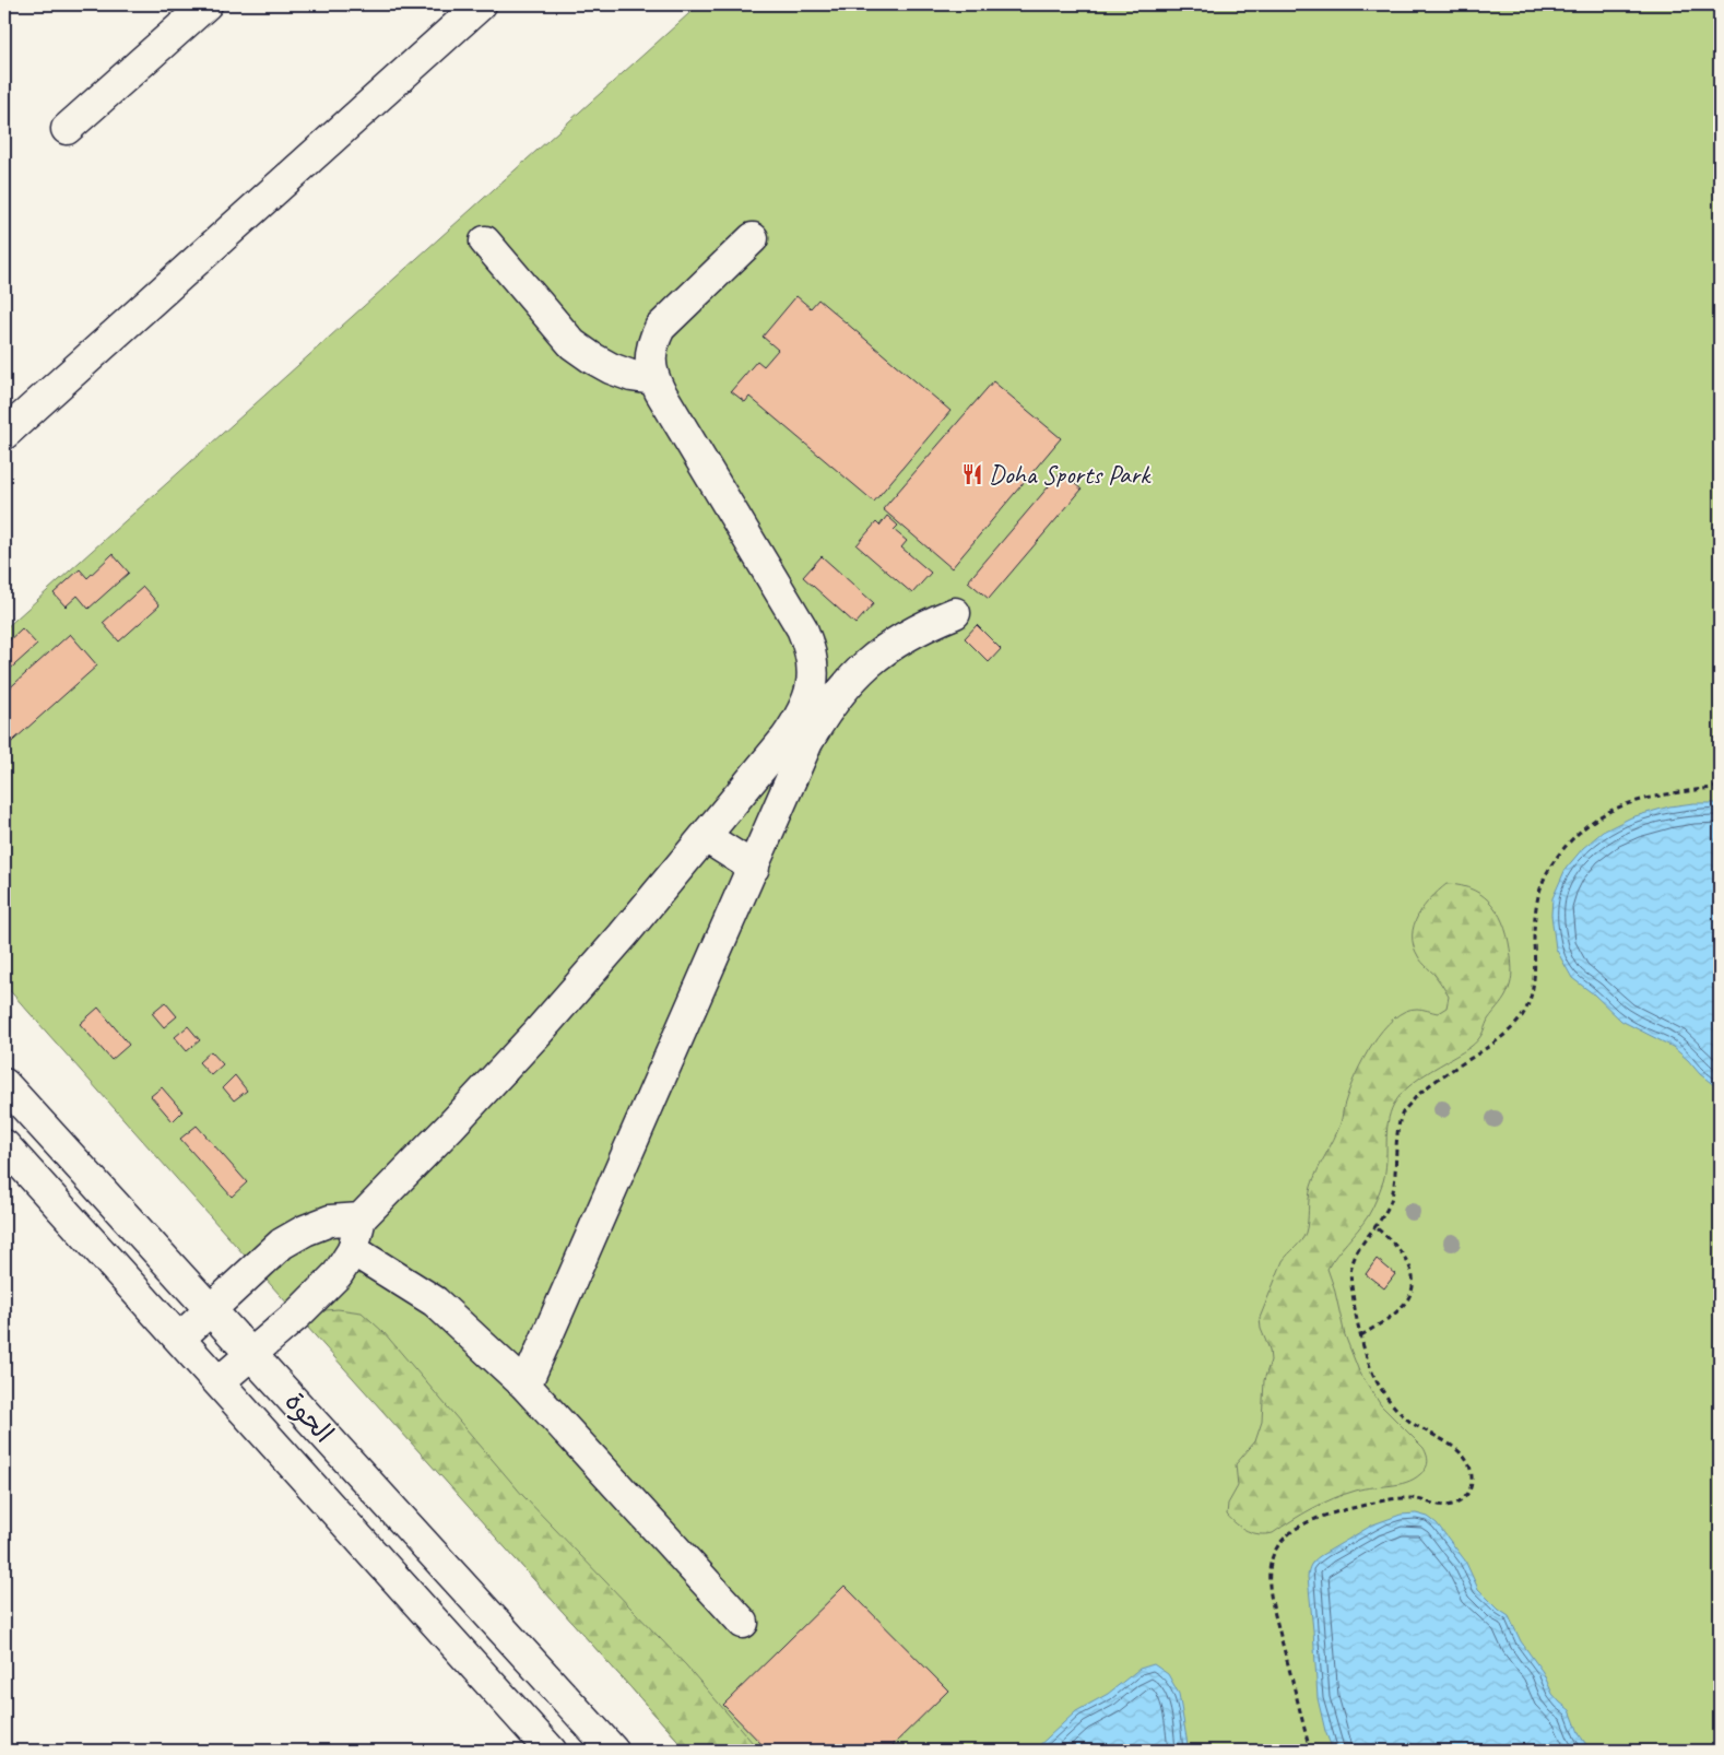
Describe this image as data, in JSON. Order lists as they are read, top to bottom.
{
  "streets": {
    "street": ["الحوة"]
  },
  "places": {
    "restaurant": ["Doha Sports Park"]
  }
}
